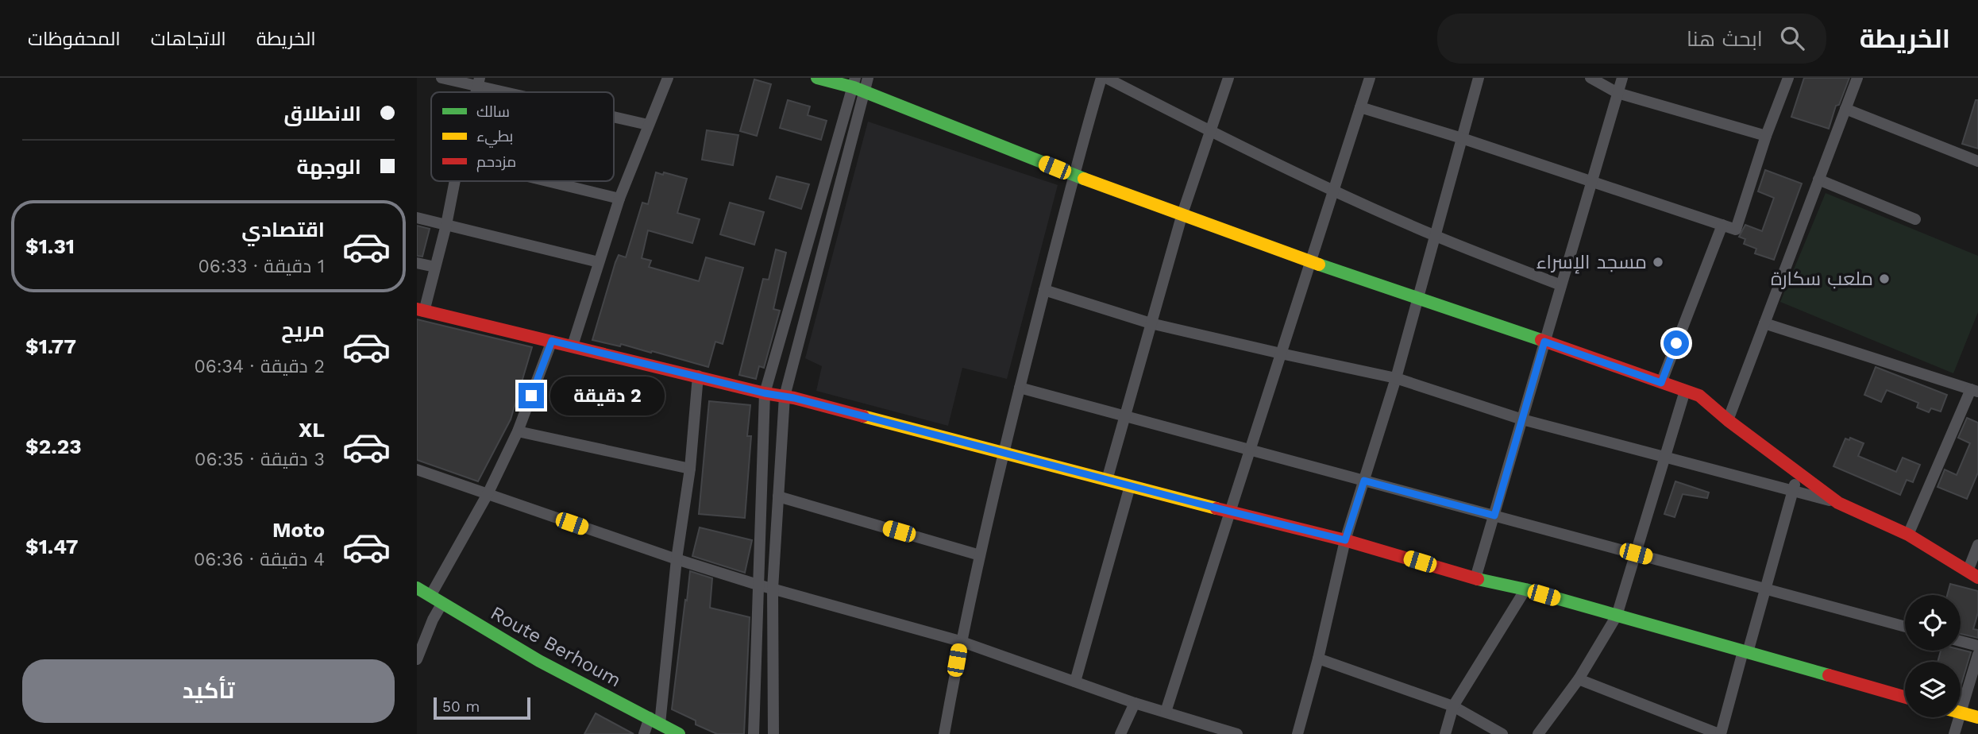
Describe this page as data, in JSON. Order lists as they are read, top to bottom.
{
  "streets": {
    "street": ["Route Berhoum"]
  },
  "places": ["مسجد الإسراء", "ملعب سكارة"],
  "legend": ["سالك", "بطيء", "مزدحم"],
  "scale_bar": "50 m",
  "page": {
    "header": "الخريطة",
    "search": "ابحث هنا",
    "nav": ["الخريطة", "الاتجاهات", "المحفوظات"],
    "banner": ["الانطلاق", "الوجهة"],
    "list": [
      {
        "name": "اقتصادي",
        "note": "1 دقيقة · 06:33",
        "value": "$1.31"
      },
      {
        "name": "مريح",
        "note": "2 دقيقة · 06:34",
        "value": "$1.77"
      },
      {
        "name": "XL",
        "note": "3 دقيقة · 06:35",
        "value": "$2.23"
      },
      {
        "name": "Moto",
        "note": "4 دقيقة · 06:36",
        "value": "$1.47"
      }
    ],
    "bubble": "2 دقيقة",
    "buttons": "تأكيد",
    "scale": "50 m"
  }
}
